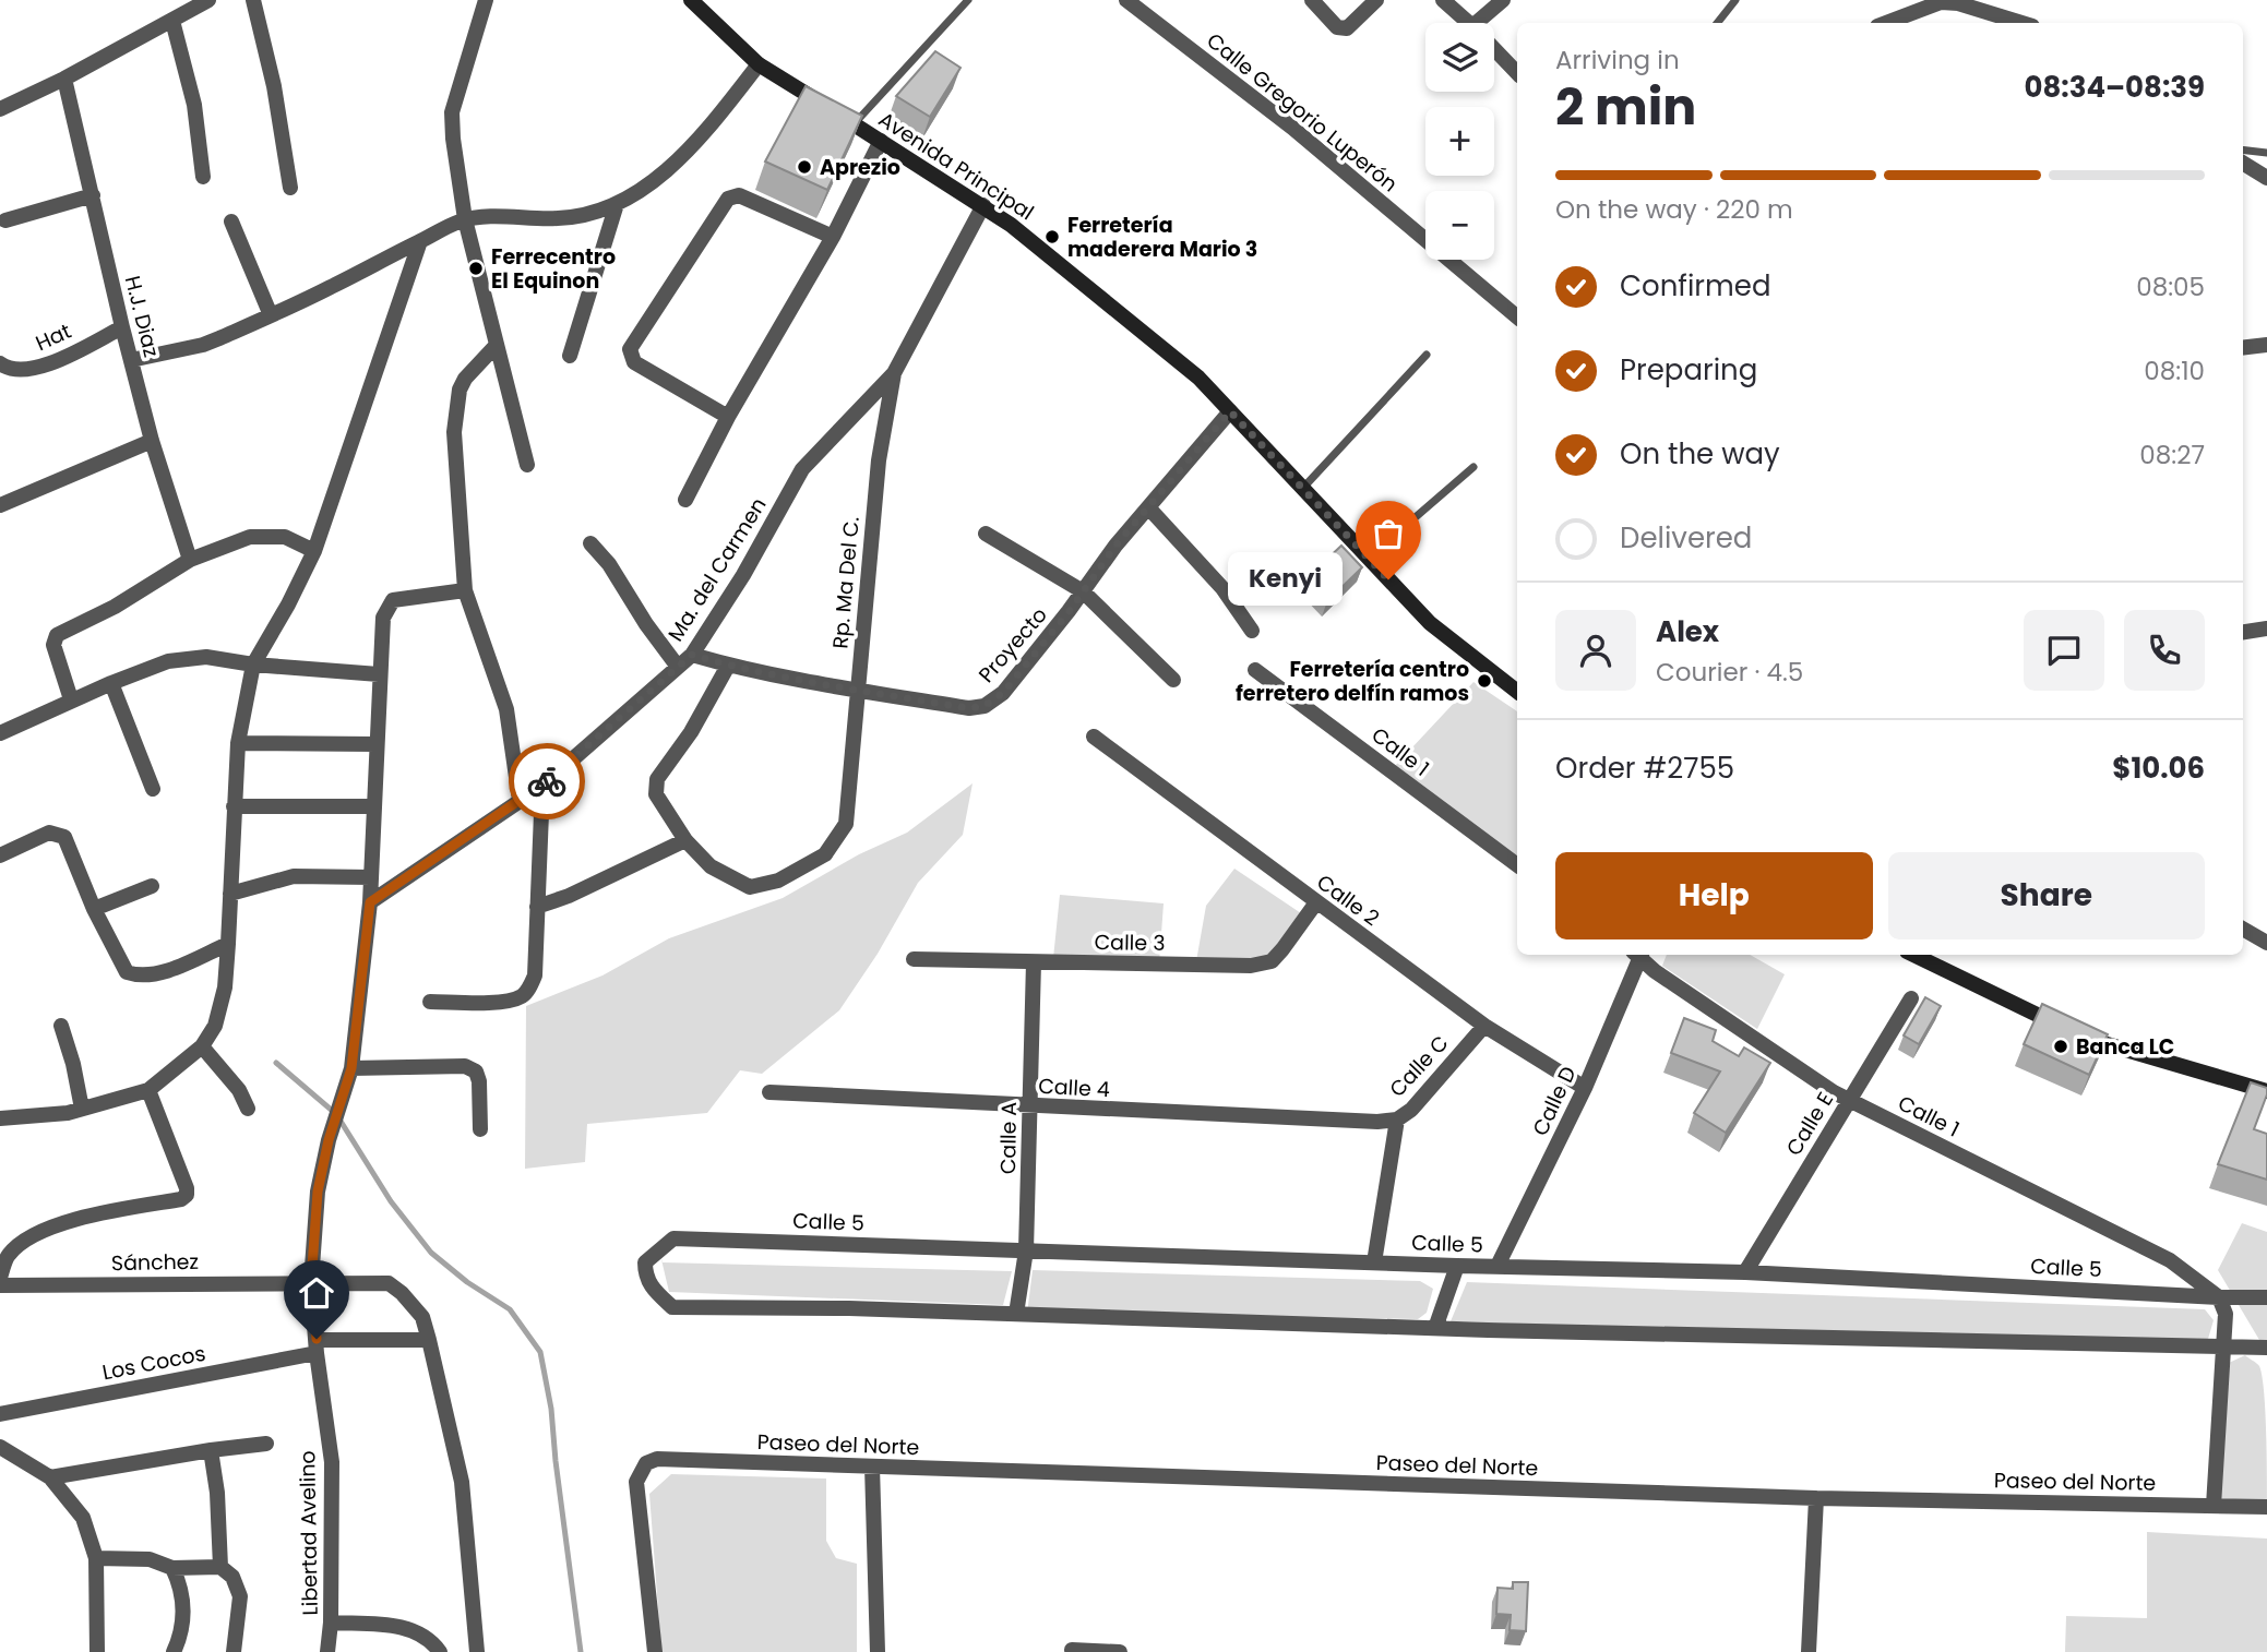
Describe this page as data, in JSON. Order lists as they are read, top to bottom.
{
  "streets": {
    "street": [
      "Calle Gregorio Luperón",
      "Avenida Principal",
      "H.J. Diaz",
      "Hat",
      "Ma. del Carmen",
      "Rp. Ma Del C.",
      "Proyecto",
      "Calle 1",
      "Calle 2",
      "Calle 3",
      "Calle C",
      "Calle 4",
      "Calle D",
      "Calle E",
      "Calle A",
      "Calle 5",
      "Sánchez",
      "Los Cocos",
      "Paseo del Norte",
      "Libertad Avelino"
    ]
  },
  "crossings": [
    ["Avenida Principal", "Proyecto"],
    ["H.J. Diaz", "Hat"],
    ["Ma. del Carmen", "Rp. Ma Del C."],
    ["Ma. del Carmen", "Proyecto"],
    ["Ma. del Carmen", "Libertad Avelino"],
    ["Rp. Ma Del C.", "Proyecto"],
    ["Calle 1", "Calle E"],
    ["Calle 1", "Calle 5"],
    ["Calle 2", "Calle 3"],
    ["Calle 2", "Calle C"],
    ["Calle 2", "Calle D"],
    ["Calle 3", "Calle A"],
    ["Calle C", "Calle 4"],
    ["Calle 4", "Calle A"],
    ["Calle D", "Calle 5"],
    ["Calle E", "Calle 5"],
    ["Calle A", "Calle 5"],
    ["Sánchez", "Los Cocos"],
    ["Sánchez", "Libertad Avelino"],
    ["Los Cocos", "Libertad Avelino"]
  ],
  "places": [
    "Aprezio",
    "Ferretería maderera Mario 3",
    "Ferrecentro El Equinon",
    "Kenyi",
    "Ferretería centro ferretero delfín ramos",
    "Banca LC"
  ],
  "page": {
    "map_buttons": ["+", "−"],
    "heading": ["2 min", "Arriving in", "08:34–08:39"],
    "panel": [
      "Alex",
      "Courier · 4.5",
      "Order #2755",
      "$10.06"
    ],
    "bar": "On the way · 220 m",
    "list": [
      ["Confirmed", "08:05"],
      ["Preparing", "08:10"],
      ["On the way", "08:27"],
      "Delivered"
    ],
    "bubble": "Kenyi",
    "buttons": ["Help", "Share"]
  }
}
